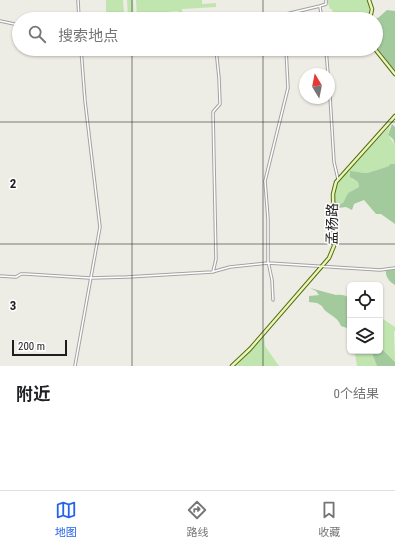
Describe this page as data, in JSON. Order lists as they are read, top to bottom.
{
  "streets": {
    "main road": ["孟杨路"]
  },
  "scale_bar": "200 m",
  "north": "top",
  "page": {
    "search": "搜索地点",
    "scale": "200 m",
    "heading": ["附近", "0个结果"],
    "nav": ["地图", "路线", "收藏"]
  },
  "grid": {
    "rows": ["2", "3"]
  }
}
